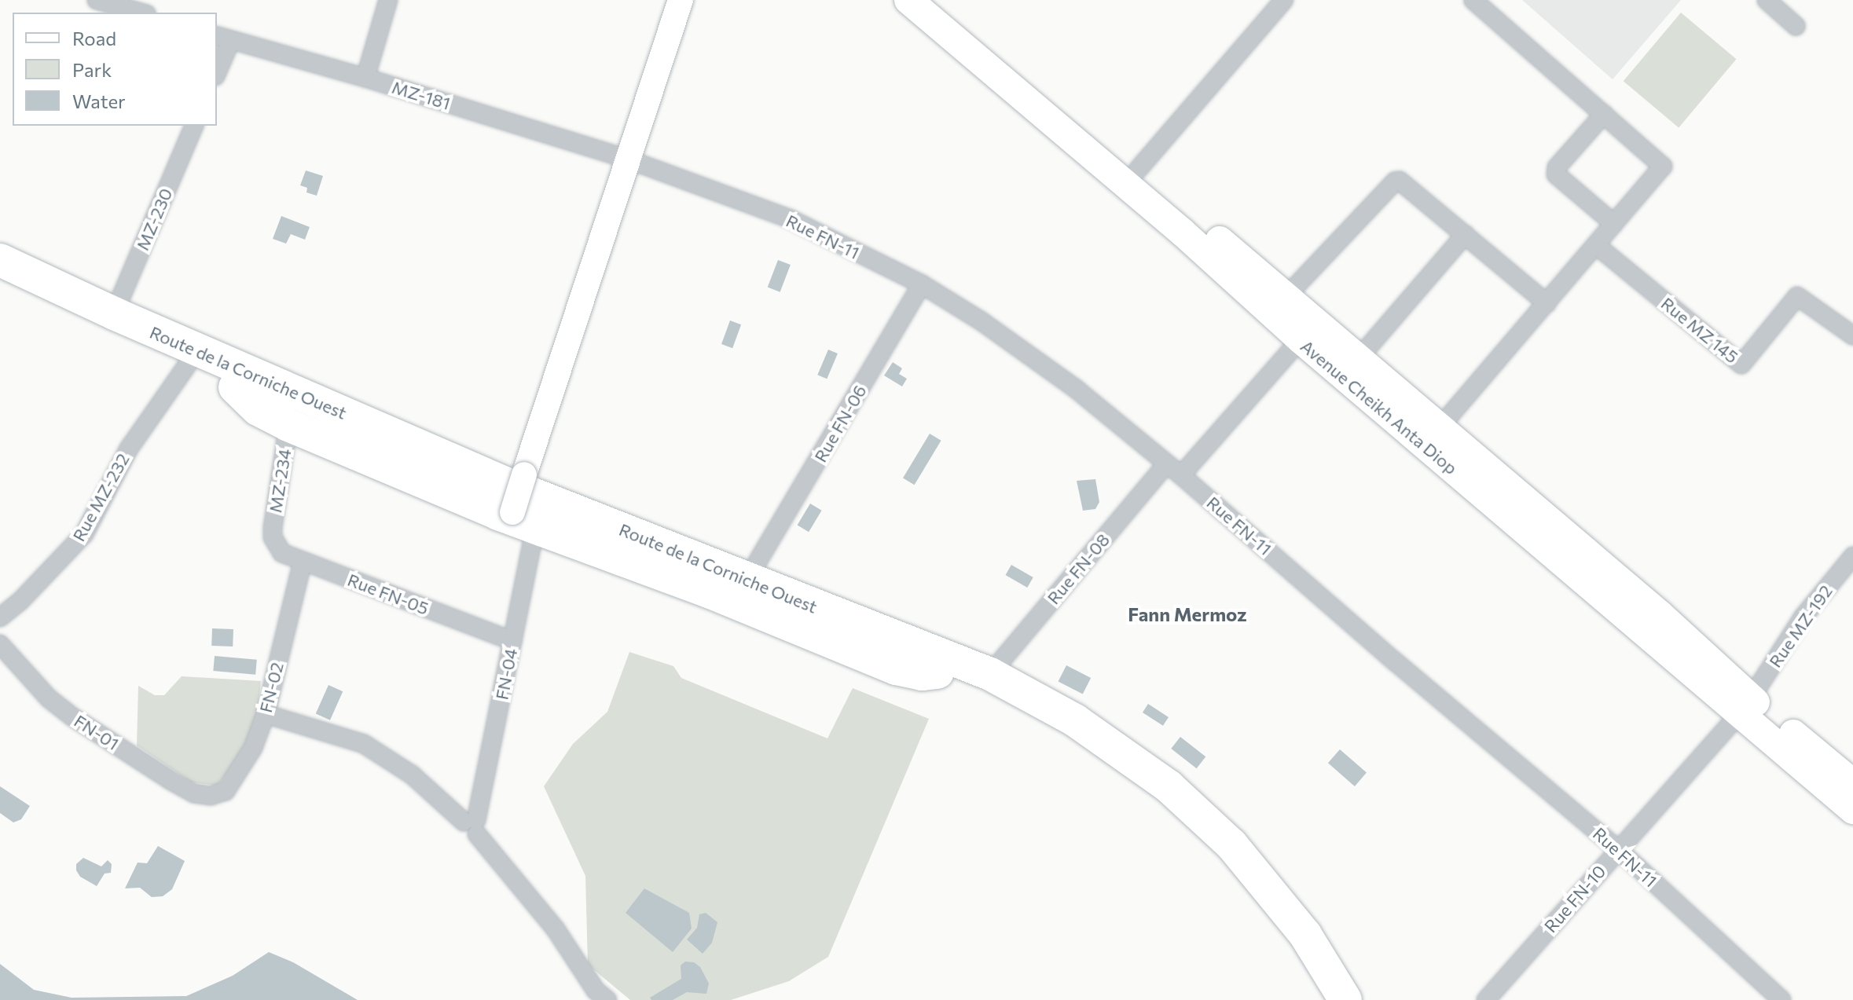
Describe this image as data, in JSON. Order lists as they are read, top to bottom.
{
  "streets": {
    "highway": ["Route de la Corniche Ouest"],
    "main road": ["Avenue Cheikh Anta Diop"],
    "street": [
      "MZ-181",
      "MZ-230",
      "Rue FN-11",
      "Rue MZ 145",
      "Rue FN-06",
      "MZ-234",
      "Rue MZ-232",
      "Rue FN-08",
      "Rue FN-05",
      "Rue MZ-192",
      "FN-04",
      "FN-02",
      "FN-01",
      "Rue FN-10"
    ]
  },
  "crossings": [
    ["MZ-181", "Rue FN-11"],
    ["MZ-230", "Route de la Corniche Ouest"],
    ["Rue FN-11", "Rue FN-06"],
    ["Rue FN-11", "Rue FN-08"],
    ["Rue FN-11", "Rue FN-10"],
    ["Route de la Corniche Ouest", "Rue MZ-232"],
    ["Route de la Corniche Ouest", "Rue FN-08"],
    ["Avenue Cheikh Anta Diop", "Rue MZ-192"],
    ["Avenue Cheikh Anta Diop", "Rue FN-10"],
    ["MZ-234", "Rue FN-05"],
    ["Rue FN-05", "FN-04"],
    ["Rue FN-05", "FN-02"],
    ["Rue MZ-192", "Rue FN-10"],
    ["FN-02", "FN-01"]
  ],
  "districts": ["Fann Mermoz"],
  "legend": ["Road", "Park", "Water"]
}
